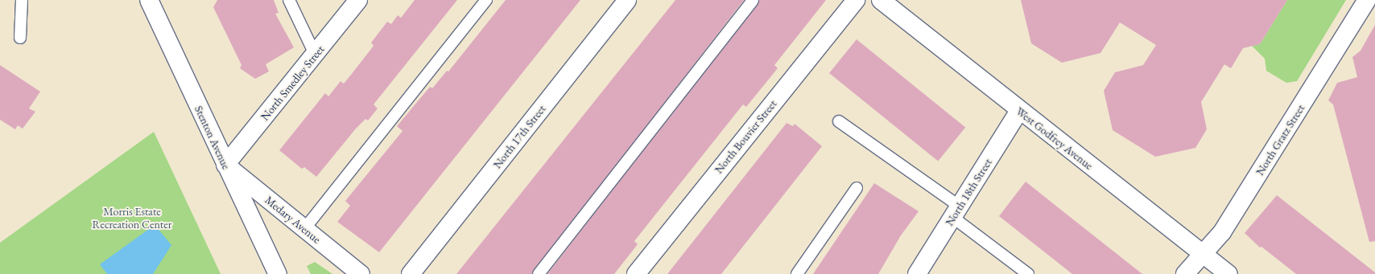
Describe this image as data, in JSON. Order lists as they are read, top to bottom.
{
  "streets": {
    "street": [
      "North Smedley Street",
      "North 17th Street",
      "North Bouvier Street",
      "Stenton Avenue",
      "West Godfrey Avenue",
      "North Gratz Street",
      "North 18th Street",
      "Medary Avenue"
    ]
  },
  "crossings": [
    ["North Smedley Street", "Stenton Avenue"],
    ["North Smedley Street", "Medary Avenue"],
    ["Stenton Avenue", "Medary Avenue"],
    ["West Godfrey Avenue", "North Gratz Street"],
    ["West Godfrey Avenue", "North 18th Street"]
  ],
  "parks": ["Morris Estate Recreation Center"]
}
